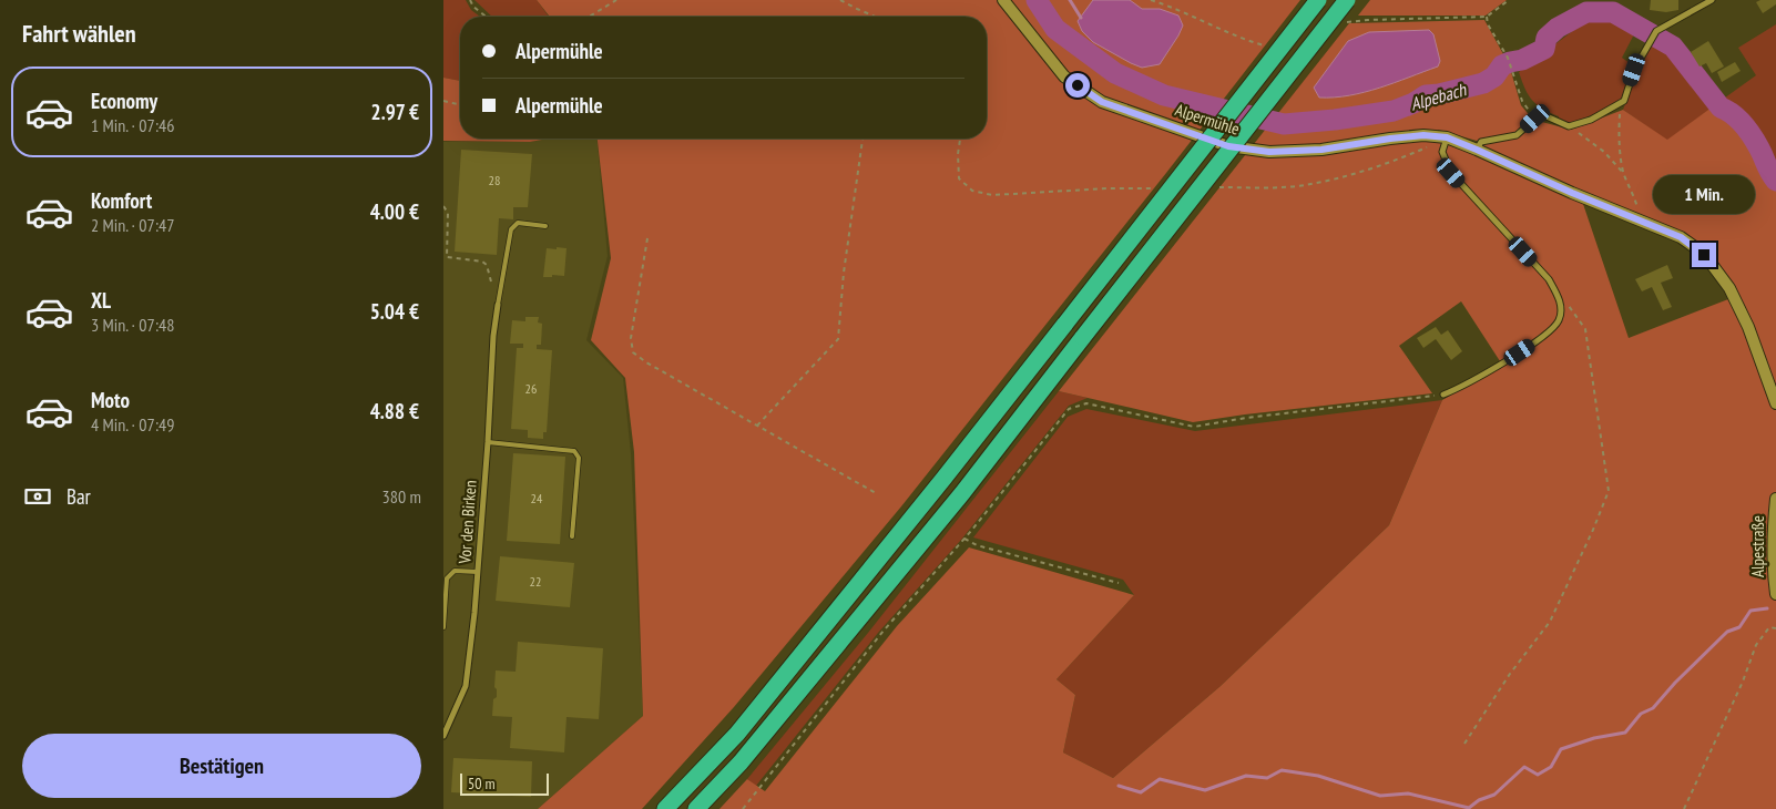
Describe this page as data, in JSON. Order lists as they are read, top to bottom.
{
  "streets": {
    "main road": ["Alpermühle", "Alpestraße"],
    "street": ["Vor den Birken"]
  },
  "water": ["Alpebach"],
  "house_numbers": [
    "28",
    "26",
    "24",
    "22"
  ],
  "scale_bar": "50 m",
  "page": {
    "heading": "Fahrt wählen",
    "banner": ["Alpermühle", "Alpermühle"],
    "list": [
      {
        "name": "Economy",
        "note": "1 Min. · 07:46",
        "value": "2.97 €"
      },
      {
        "name": "Komfort",
        "note": "2 Min. · 07:47",
        "value": "4.00 €"
      },
      {
        "name": "XL",
        "note": "3 Min. · 07:48",
        "value": "5.04 €"
      },
      {
        "name": "Moto",
        "note": "4 Min. · 07:49",
        "value": "4.88 €"
      }
    ],
    "bubble": "1 Min.",
    "pay": ["Bar", "380 m"],
    "buttons": "Bestätigen",
    "scale": "50 m"
  }
}
